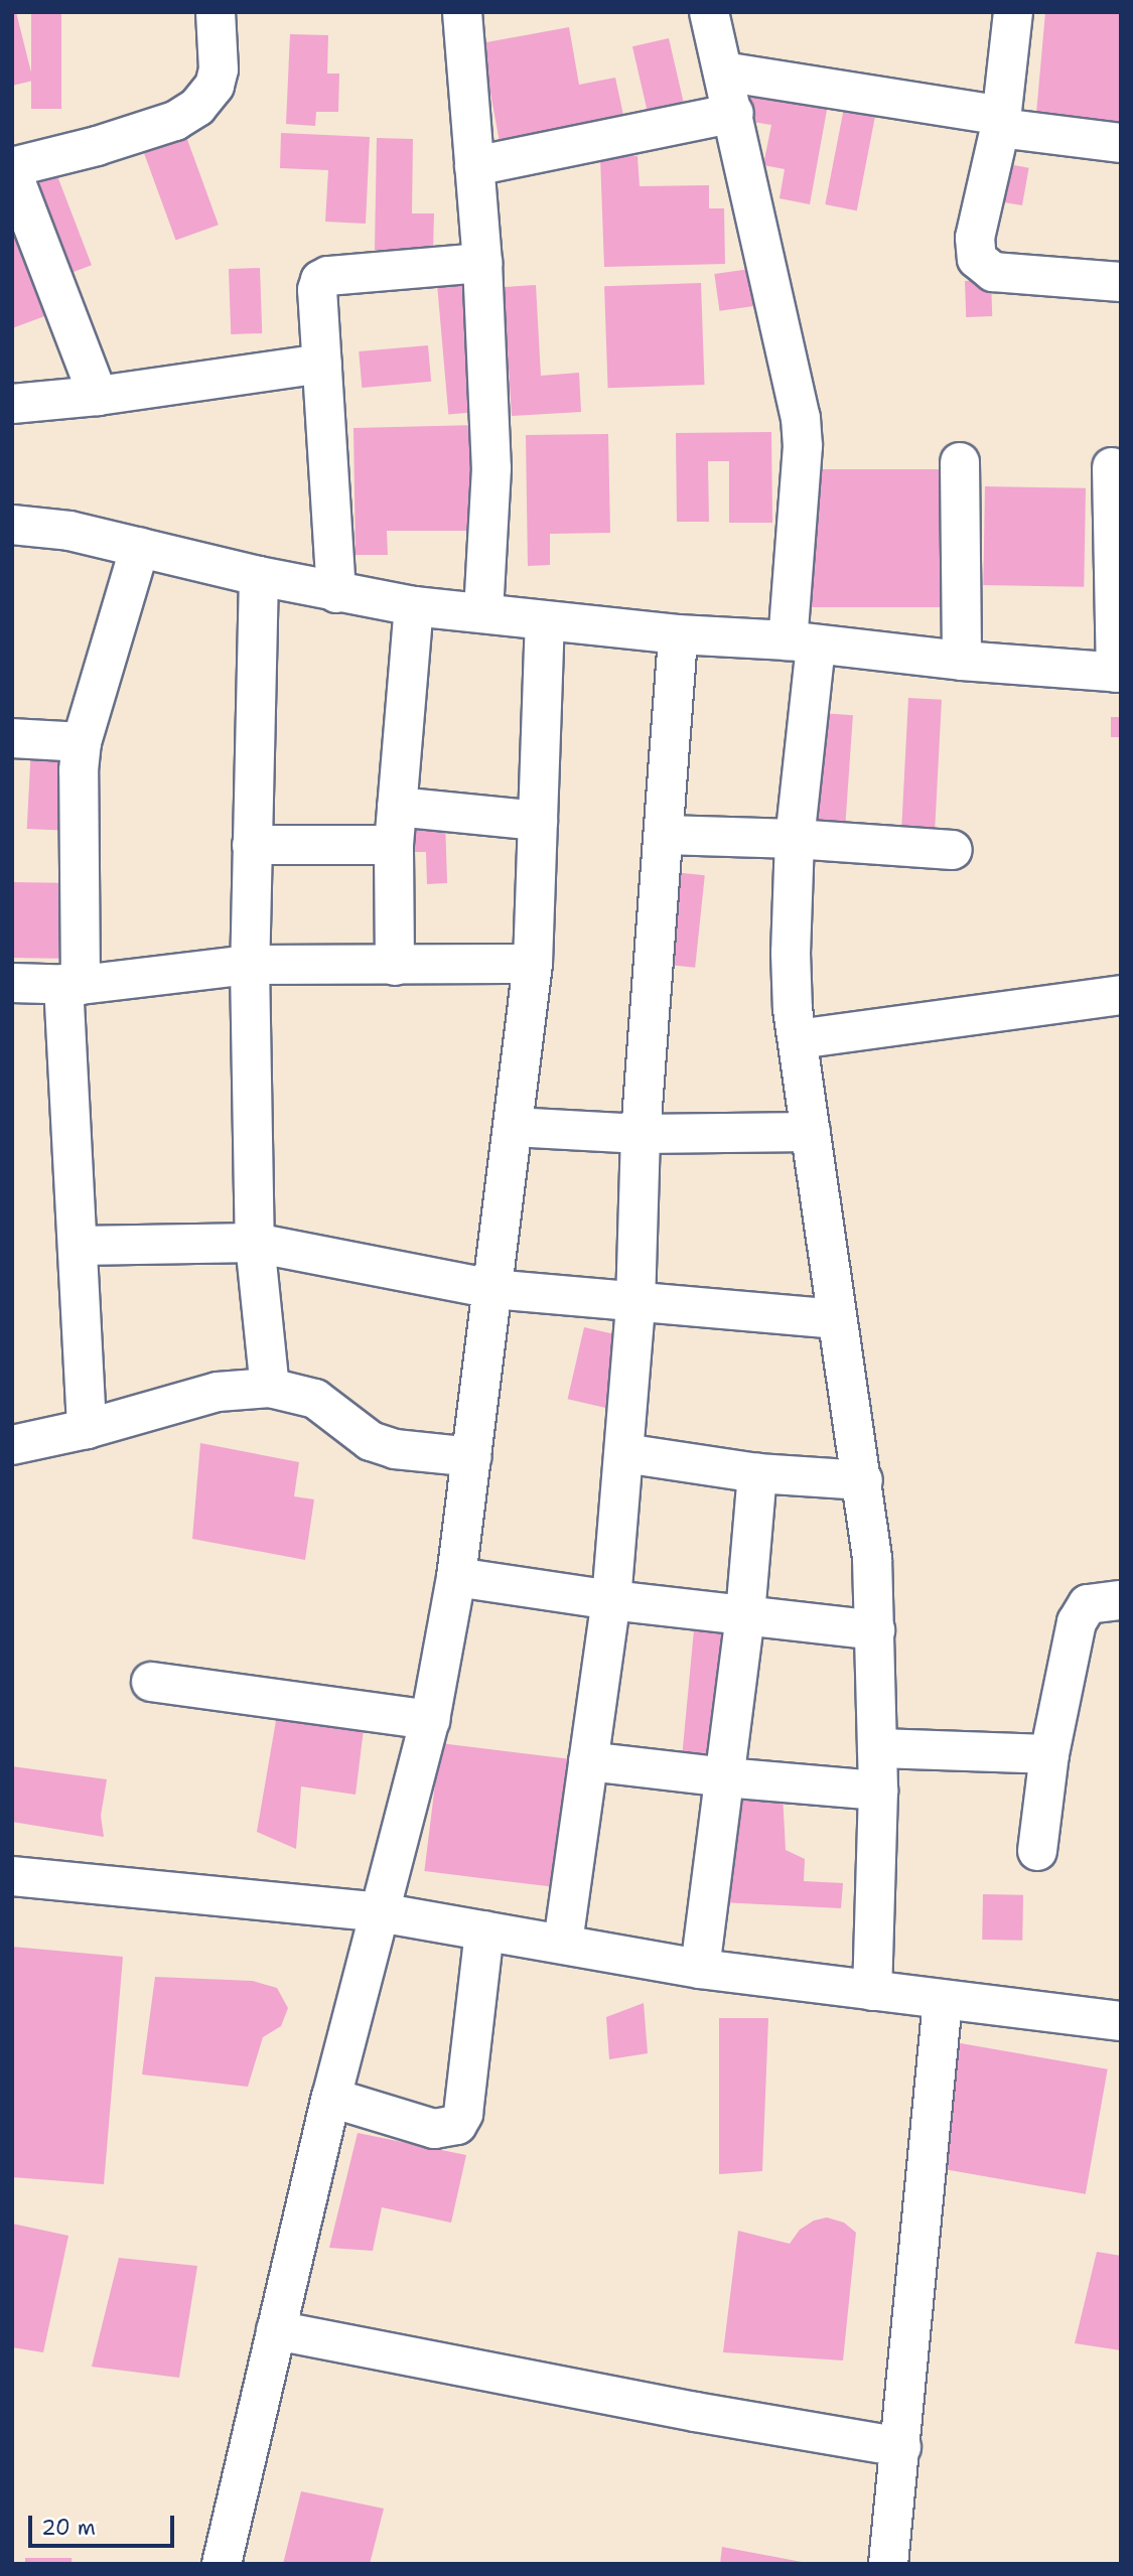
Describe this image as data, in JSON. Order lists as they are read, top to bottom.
{
  "scale_bar": "20 m"
}
